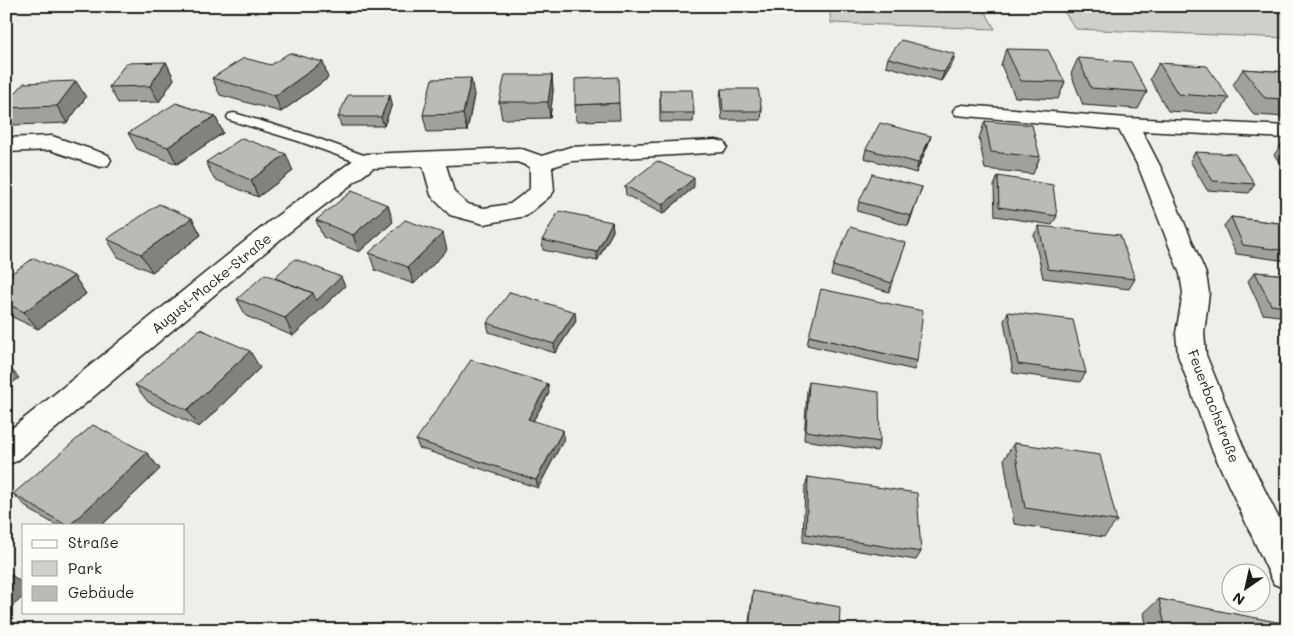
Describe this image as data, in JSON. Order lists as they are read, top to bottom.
{
  "streets": {
    "street": ["August-Macke-Straße", "Feuerbachstraße"]
  },
  "legend": ["Straße", "Park", "Gebäude"],
  "north": "bottom left"
}
